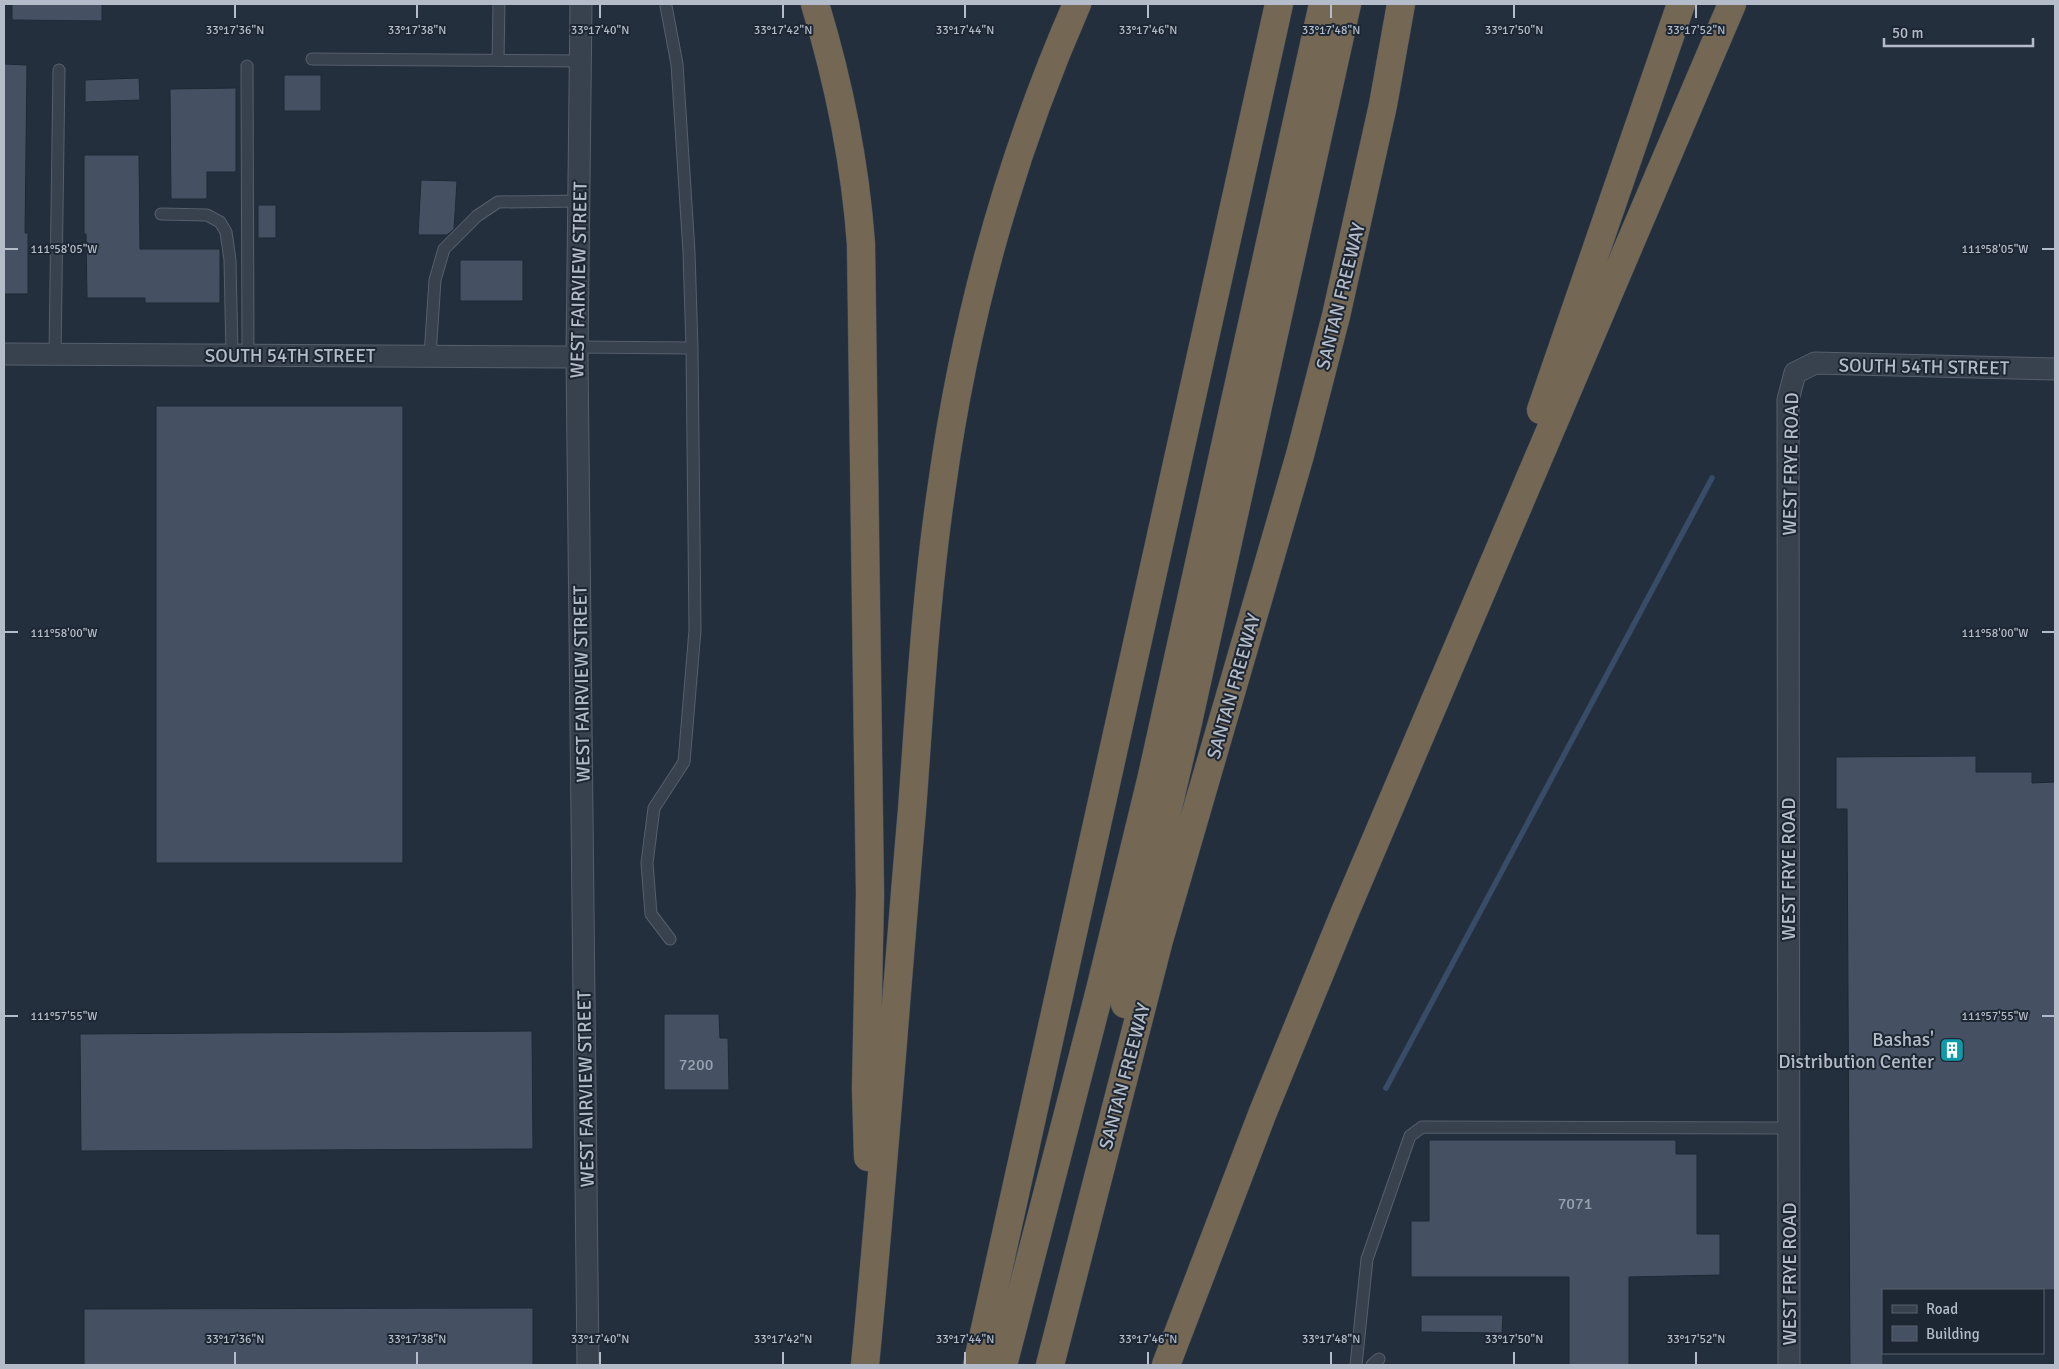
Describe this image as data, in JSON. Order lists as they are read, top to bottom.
{
  "streets": {
    "highway": ["SANTAN FREEWAY"],
    "street": ["WEST FAIRVIEW STREET", "SOUTH 54TH STREET", "WEST FRYE ROAD"]
  },
  "crossings": [
    ["WEST FAIRVIEW STREET", "SOUTH 54TH STREET"],
    ["SOUTH 54TH STREET", "WEST FRYE ROAD"]
  ],
  "places": {
    "building": ["Bashas' Distribution Center"]
  },
  "house_numbers": ["7200", "7071"],
  "legend": ["Road", "Building"],
  "scale_bar": "50 m",
  "coordinates": [
    "33°17'36\"N",
    "33°17'38\"N",
    "33°17'40\"N",
    "33°17'42\"N",
    "33°17'44\"N",
    "33°17'46\"N",
    "33°17'48\"N",
    "33°17'50\"N",
    "33°17'52\"N",
    "111°58'05\"W",
    "111°58'00\"W",
    "111°57'55\"W"
  ]
}
